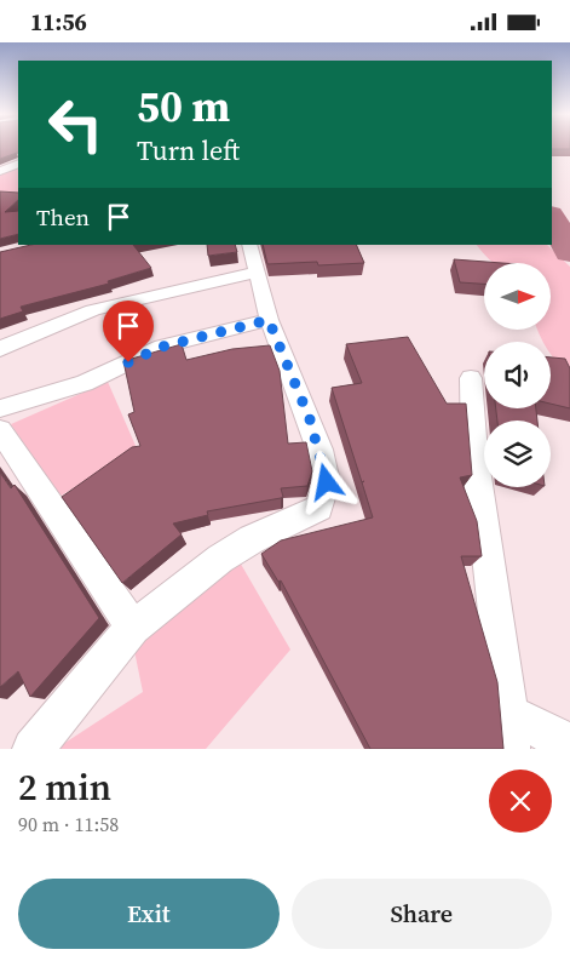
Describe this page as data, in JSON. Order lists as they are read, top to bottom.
{
  "north": "right",
  "page": {
    "status": "11:56",
    "turn": ["50 m", "Turn left"],
    "then": "Then",
    "heading": ["2 min", "90 m · 11:58"],
    "buttons": ["Exit", "Share"]
  }
}
